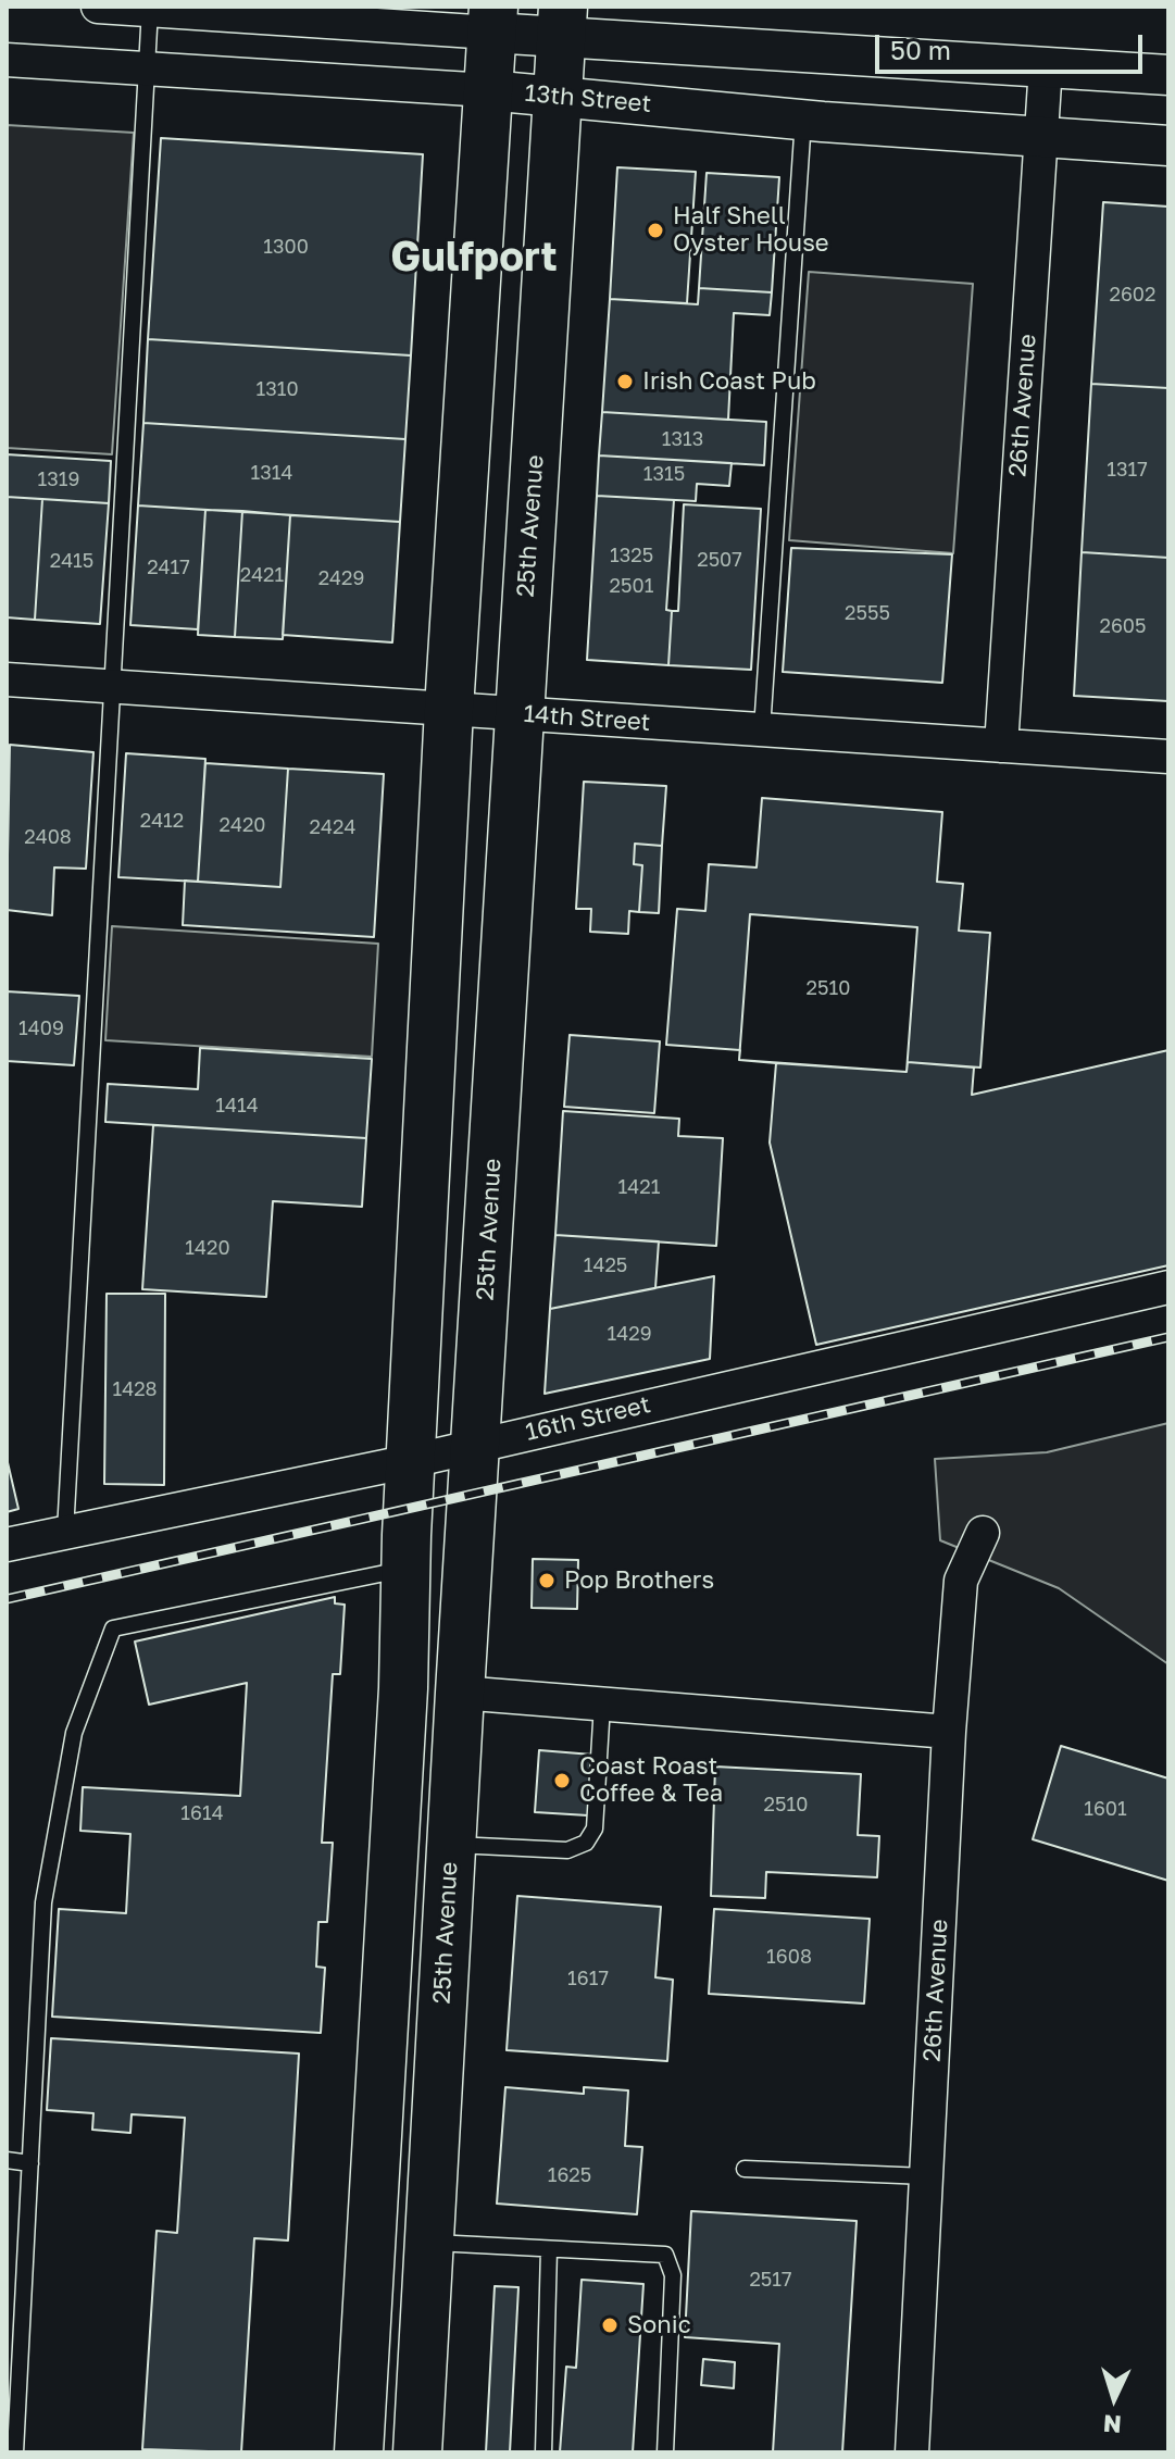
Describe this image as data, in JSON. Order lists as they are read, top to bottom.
{
  "streets": {
    "main road": ["25th Avenue"],
    "street": [
      "13th Street",
      "26th Avenue",
      "14th Street",
      "16th Street"
    ]
  },
  "crossings": [
    ["13th Street", "26th Avenue"],
    ["13th Street", "25th Avenue"],
    ["26th Avenue", "14th Street"],
    ["25th Avenue", "14th Street"],
    ["25th Avenue", "16th Street"]
  ],
  "districts": ["Gulfport"],
  "places": [
    "Half Shell Oyster House",
    "Irish Coast Pub",
    "Pop Brothers",
    "Coast Roast Coffee & Tea",
    "Sonic"
  ],
  "house_numbers": [
    "1300",
    "2602",
    "1310",
    "1313",
    "1317",
    "1314",
    "1315",
    "1319",
    "1325",
    "2507",
    "2415",
    "2417",
    "2421",
    "2429",
    "2501",
    "2555",
    "2605",
    "2412",
    "2420",
    "2424",
    "2408",
    "2510",
    "1409",
    "1414",
    "1421",
    "1420",
    "1425",
    "1429",
    "1428",
    "2510",
    "1601",
    "1614",
    "1608",
    "1617",
    "1625",
    "2517"
  ],
  "scale_bar": "50 m",
  "north": "bottom"
}
